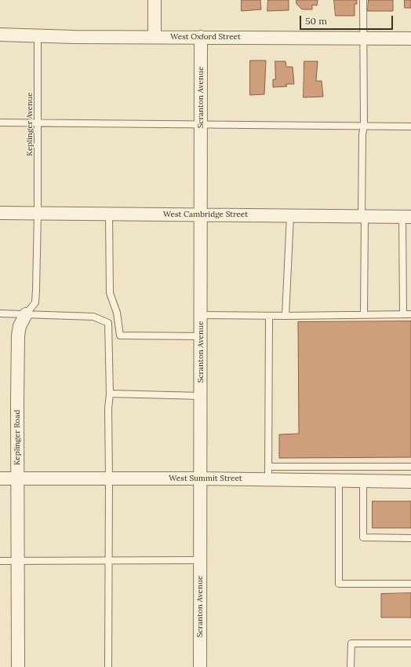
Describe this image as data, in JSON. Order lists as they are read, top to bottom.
{
  "streets": {
    "street": [
      "West Oxford Street",
      "Scranton Avenue",
      "West Cambridge Street",
      "Keplinger Road",
      "West Summit Street"
    ],
    "lane": ["Keplinger Avenue"]
  },
  "crossings": [
    ["West Oxford Street", "Scranton Avenue"],
    ["West Oxford Street", "Keplinger Avenue"],
    ["Scranton Avenue", "West Cambridge Street"],
    ["Scranton Avenue", "West Summit Street"],
    ["Keplinger Avenue", "West Cambridge Street"],
    ["Keplinger Avenue", "Keplinger Road"],
    ["West Cambridge Street", "Keplinger Road"],
    ["Keplinger Road", "West Summit Street"]
  ],
  "scale_bar": "50 m"
}
